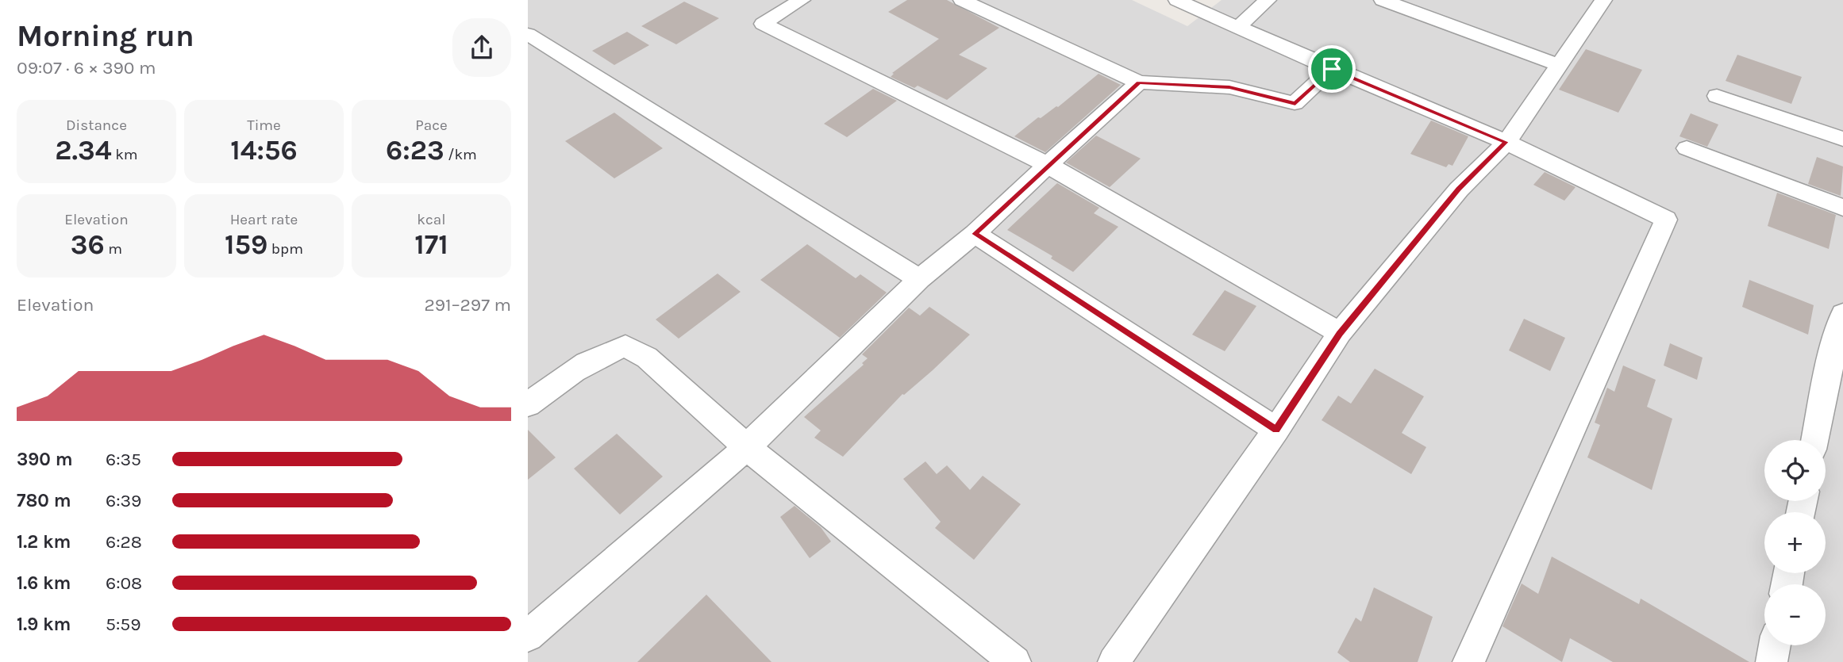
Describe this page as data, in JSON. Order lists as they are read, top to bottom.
{
  "page": {
    "heading": ["Morning run", "09:07 · 6 × 390 m"],
    "stats": [
      ["Distance", "2.34 km"],
      ["Time", "14:56"],
      ["Pace", "6:23 /km"],
      ["Elevation", "36 m"],
      ["Heart rate", "159 bpm"],
      ["kcal", "171"]
    ],
    "chart": ["Elevation", "291–297 m"],
    "list": [
      {
        "name": "390 m",
        "note": "6:35"
      },
      {
        "name": "780 m",
        "note": "6:39"
      },
      {
        "name": "1.2 km",
        "note": "6:28"
      },
      {
        "name": "1.6 km",
        "note": "6:08"
      },
      {
        "name": "1.9 km",
        "note": "5:59"
      }
    ],
    "map_buttons": ["+", "−"]
  }
}
